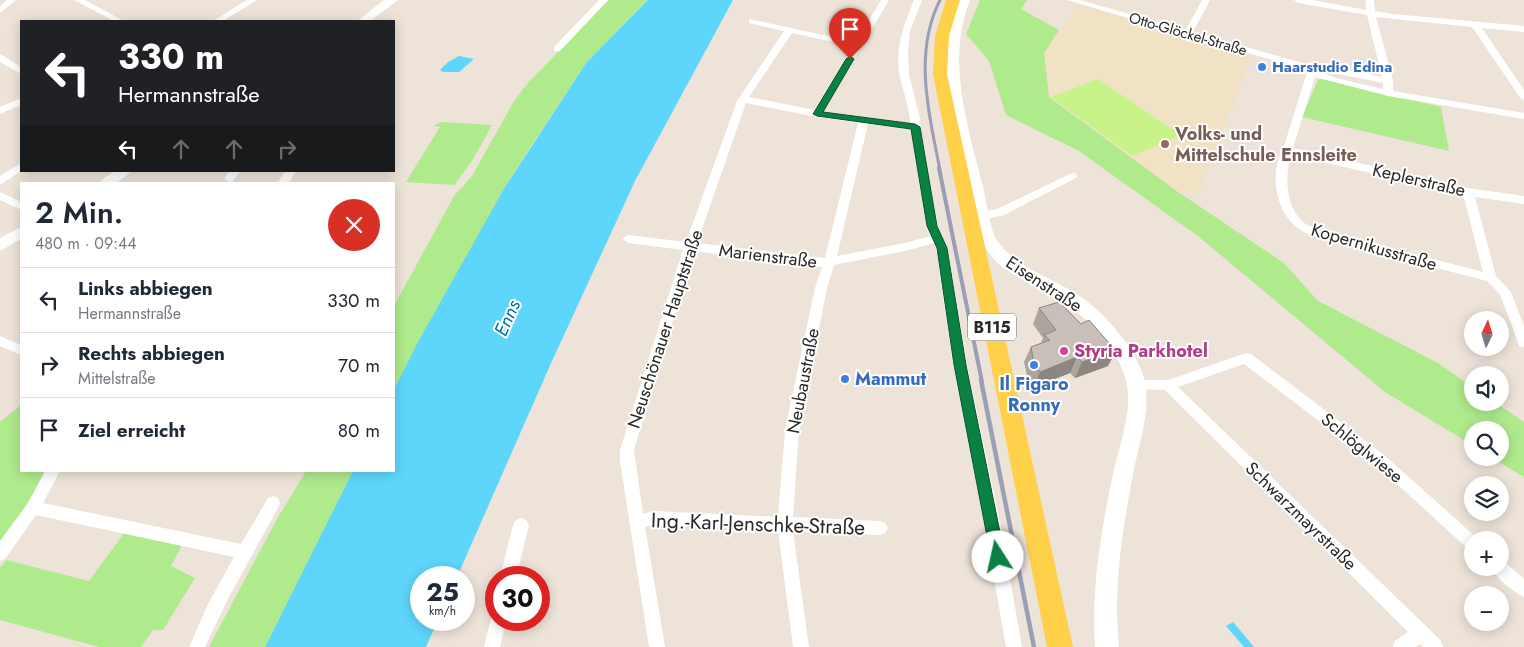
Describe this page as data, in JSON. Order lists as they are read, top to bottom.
{
  "streets": {
    "main road": ["Eisenstraße", "B115"],
    "street": [
      "Otto-Glöckel-Straße",
      "Keplerstraße",
      "Kopernikusstraße",
      "Marienstraße",
      "Neuschönauer Hauptstraße",
      "Neubaustraße",
      "Schlöglwiese",
      "Schwarzmayrstraße",
      "Ing.-Karl-Jenschke-Straße"
    ]
  },
  "crossings": [
    ["Otto-Glöckel-Straße", "Kopernikusstraße"],
    ["Keplerstraße", "Kopernikusstraße"],
    ["Marienstraße", "Neuschönauer Hauptstraße"],
    ["Marienstraße", "Neubaustraße"],
    ["Neuschönauer Hauptstraße", "Ing.-Karl-Jenschke-Straße"],
    ["Neubaustraße", "Ing.-Karl-Jenschke-Straße"],
    ["Schlöglwiese", "Schwarzmayrstraße"]
  ],
  "water": ["Enns"],
  "places": [
    "Haarstudio Edina",
    "Volks- und Mittelschule Ennsleite",
    "Styria Parkhotel",
    "Il Figaro Ronny",
    "Mammut"
  ],
  "north": "top",
  "page": {
    "turn": ["330 m", "Hermannstraße"],
    "heading": ["2 Min.", "480 m · 09:44"],
    "list": [
      {
        "name": "Links abbiegen",
        "note": "Hermannstraße",
        "value": "330 m"
      },
      {
        "name": "Rechts abbiegen",
        "note": "Mittelstraße",
        "value": "70 m"
      },
      {
        "name": "Ziel erreicht",
        "value": "80 m"
      }
    ],
    "map_buttons": ["+", "−"],
    "speed": "25 km/h",
    "limit": "30"
  }
}
